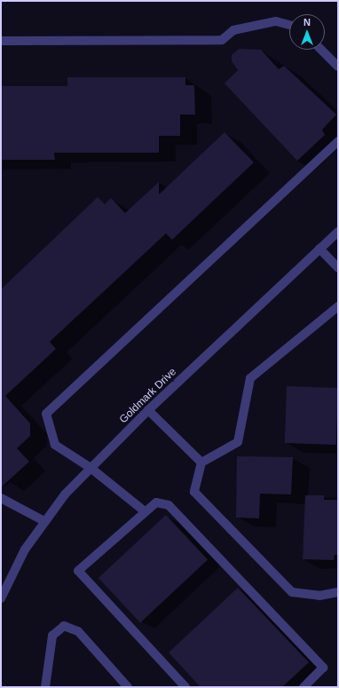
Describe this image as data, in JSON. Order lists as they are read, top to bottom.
{
  "streets": {
    "street": ["Goldmark Drive"]
  },
  "north": "top"
}
